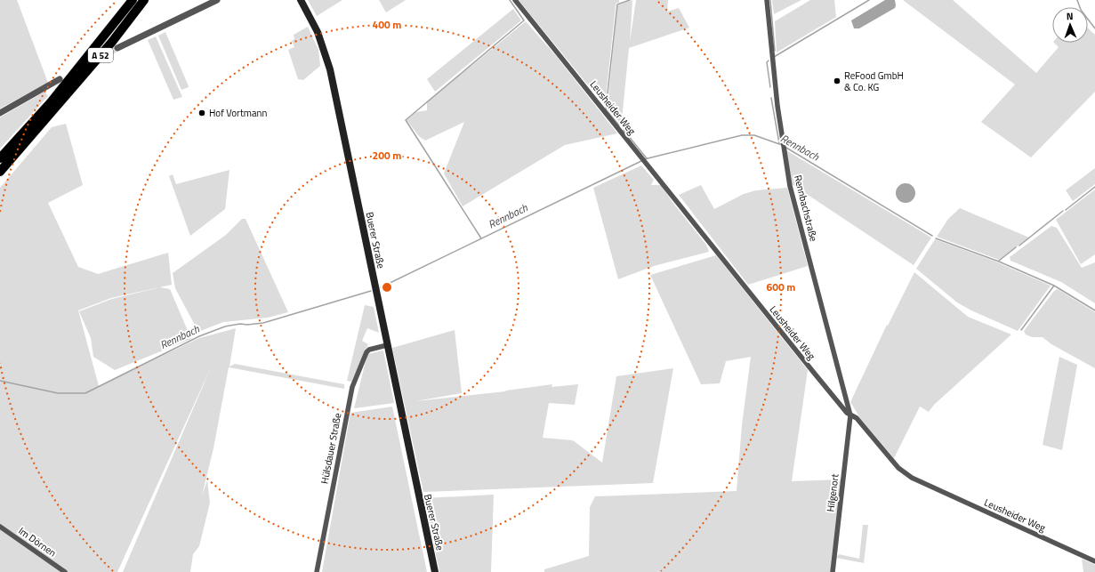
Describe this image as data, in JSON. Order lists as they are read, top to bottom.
{
  "streets": {
    "highway": ["A 52"],
    "main road": ["Buerer Straße"],
    "street": [
      "Leusheider Weg",
      "Rennbachstraße",
      "Hülsdauer Straße",
      "Hilgenort",
      "Im Dörnen"
    ]
  },
  "crossings": [
    ["Leusheider Weg", "Rennbachstraße"],
    ["Leusheider Weg", "Hilgenort"],
    ["Rennbachstraße", "Hilgenort"],
    ["Buerer Straße", "Hülsdauer Straße"]
  ],
  "water": ["Rennbach"],
  "places": ["ReFood GmbH & Co. KG", "Hof Vortmann"],
  "north": "top",
  "rings": ["400 m", "200 m", "600 m"]
}
